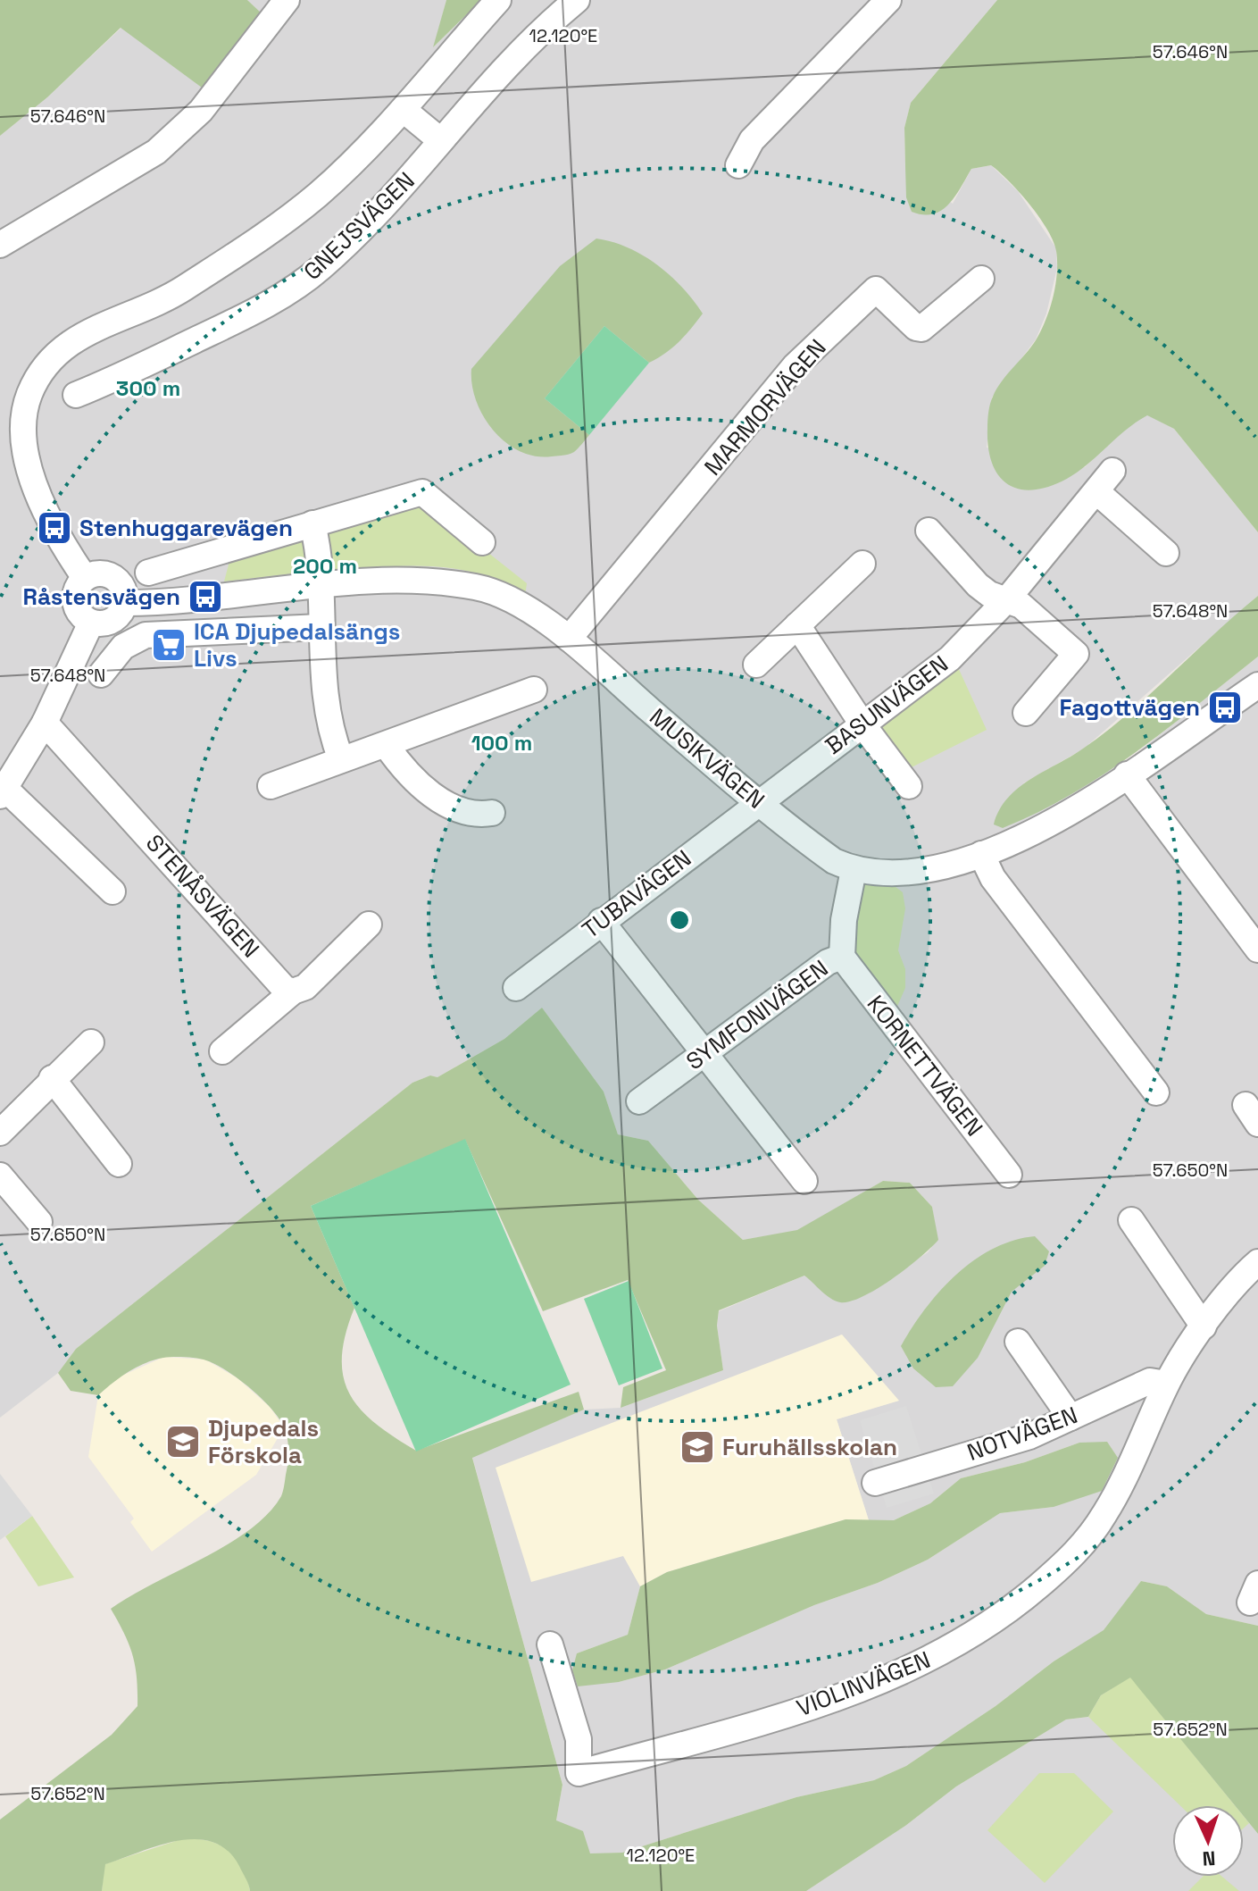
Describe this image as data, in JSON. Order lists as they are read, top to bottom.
{
  "streets": {
    "street": [
      "GNEJSVÄGEN",
      "MARMORVÄGEN",
      "BASUNVÄGEN",
      "MUSIKVÄGEN",
      "TUBAVÄGEN",
      "STENÅSVÄGEN",
      "SYMFONIVÄGEN",
      "KORNETTVÄGEN",
      "NOTVÄGEN",
      "VIOLINVÄGEN"
    ]
  },
  "crossings": [
    ["MARMORVÄGEN", "MUSIKVÄGEN"],
    ["BASUNVÄGEN", "MUSIKVÄGEN"],
    ["BASUNVÄGEN", "TUBAVÄGEN"],
    ["MUSIKVÄGEN", "TUBAVÄGEN"],
    ["MUSIKVÄGEN", "SYMFONIVÄGEN"],
    ["SYMFONIVÄGEN", "KORNETTVÄGEN"],
    ["NOTVÄGEN", "VIOLINVÄGEN"]
  ],
  "places": {
    "bus stop": ["Stenhuggarevägen", "Råstensvägen", "Fagottvägen"],
    "supermarket": ["ICA Djupedalsängs Livs"],
    "school or university": ["Djupedals Förskola", "Furuhällsskolan"]
  },
  "north": "bottom",
  "coordinates": [
    "12.120°E",
    "57.646°N",
    "57.648°N",
    "57.650°N",
    "57.652°N"
  ],
  "rings": ["300 m", "200 m", "100 m"]
}
